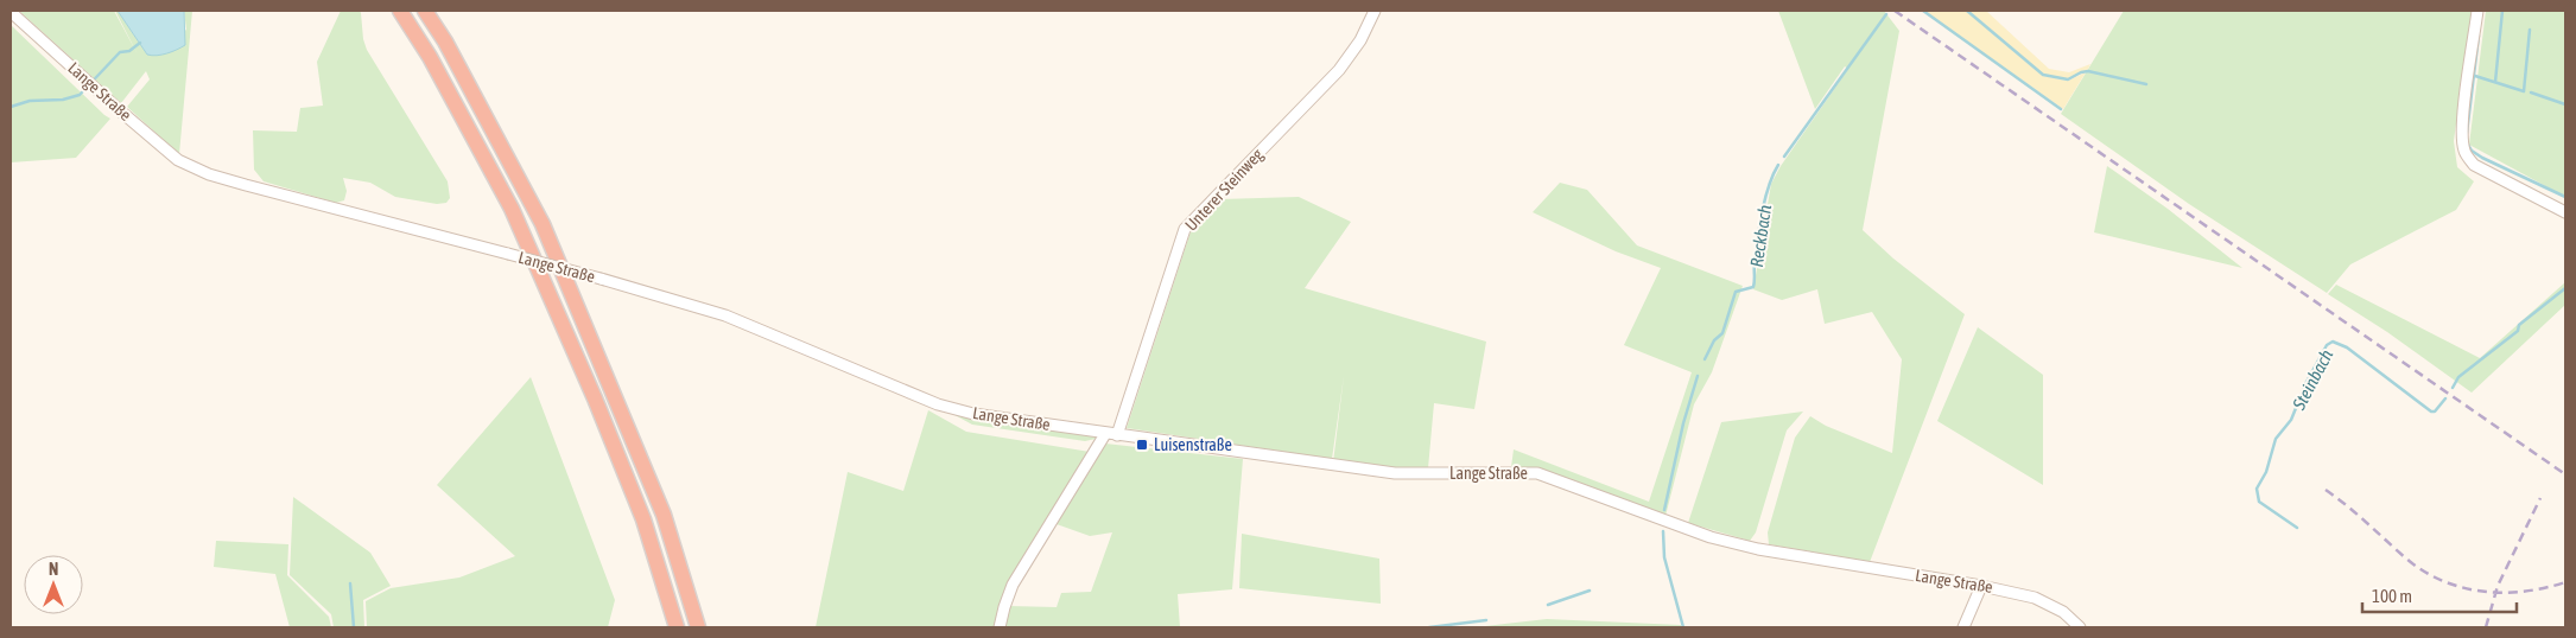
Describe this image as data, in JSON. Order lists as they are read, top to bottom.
{
  "streets": {
    "street": ["Lange Straße", "Unterer Steinweg"]
  },
  "crossings": [
    ["Lange Straße", "Unterer Steinweg"]
  ],
  "water": ["Reckbach", "Steinbach"],
  "places": {
    "transit": ["Luisenstraße"]
  },
  "scale_bar": "100 m",
  "north": "top"
}
